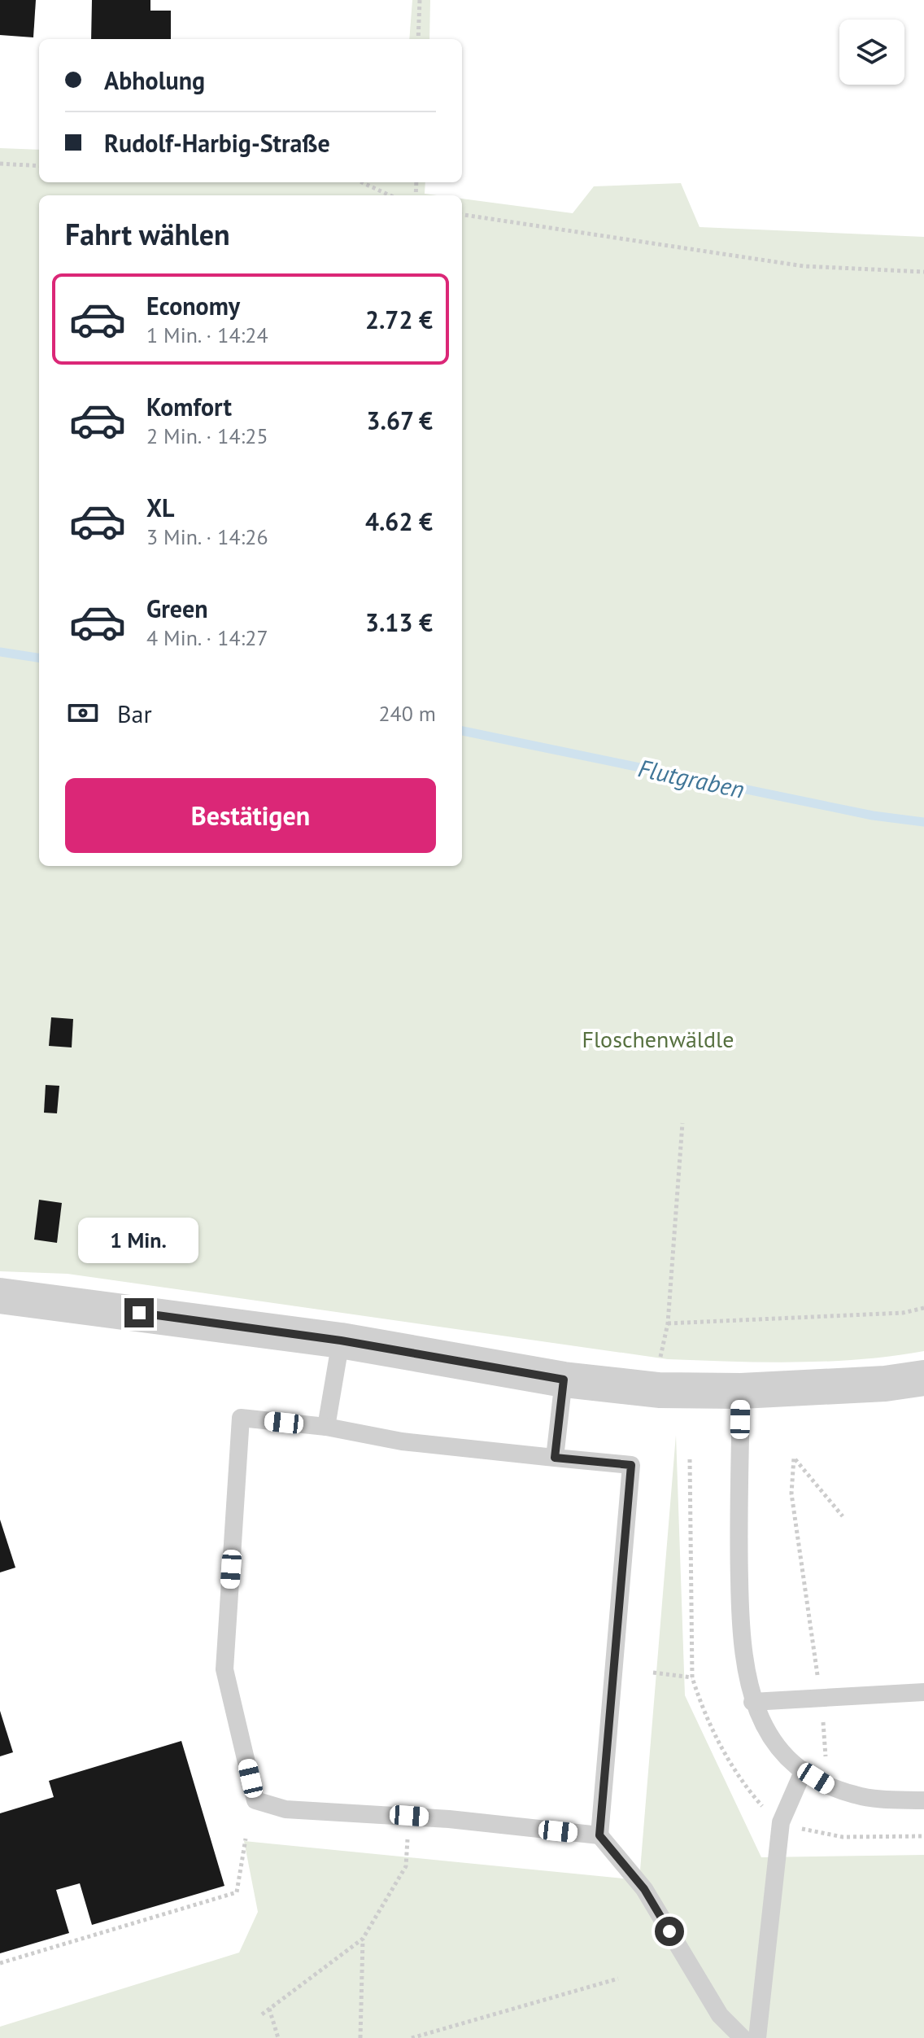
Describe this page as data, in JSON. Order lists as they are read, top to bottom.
{
  "water": ["Flutgraben"],
  "parks": ["Floschenwäldle"],
  "page": {
    "banner": ["Abholung", "Rudolf-Harbig-Straße"],
    "heading": "Fahrt wählen",
    "list": [
      {
        "name": "Economy",
        "note": "1 Min. · 14:24",
        "value": "2.72 €"
      },
      {
        "name": "Komfort",
        "note": "2 Min. · 14:25",
        "value": "3.67 €"
      },
      {
        "name": "XL",
        "note": "3 Min. · 14:26",
        "value": "4.62 €"
      },
      {
        "name": "Green",
        "note": "4 Min. · 14:27",
        "value": "3.13 €"
      }
    ],
    "pay": ["Bar", "240 m"],
    "buttons": "Bestätigen",
    "bubble": "1 Min."
  }
}
